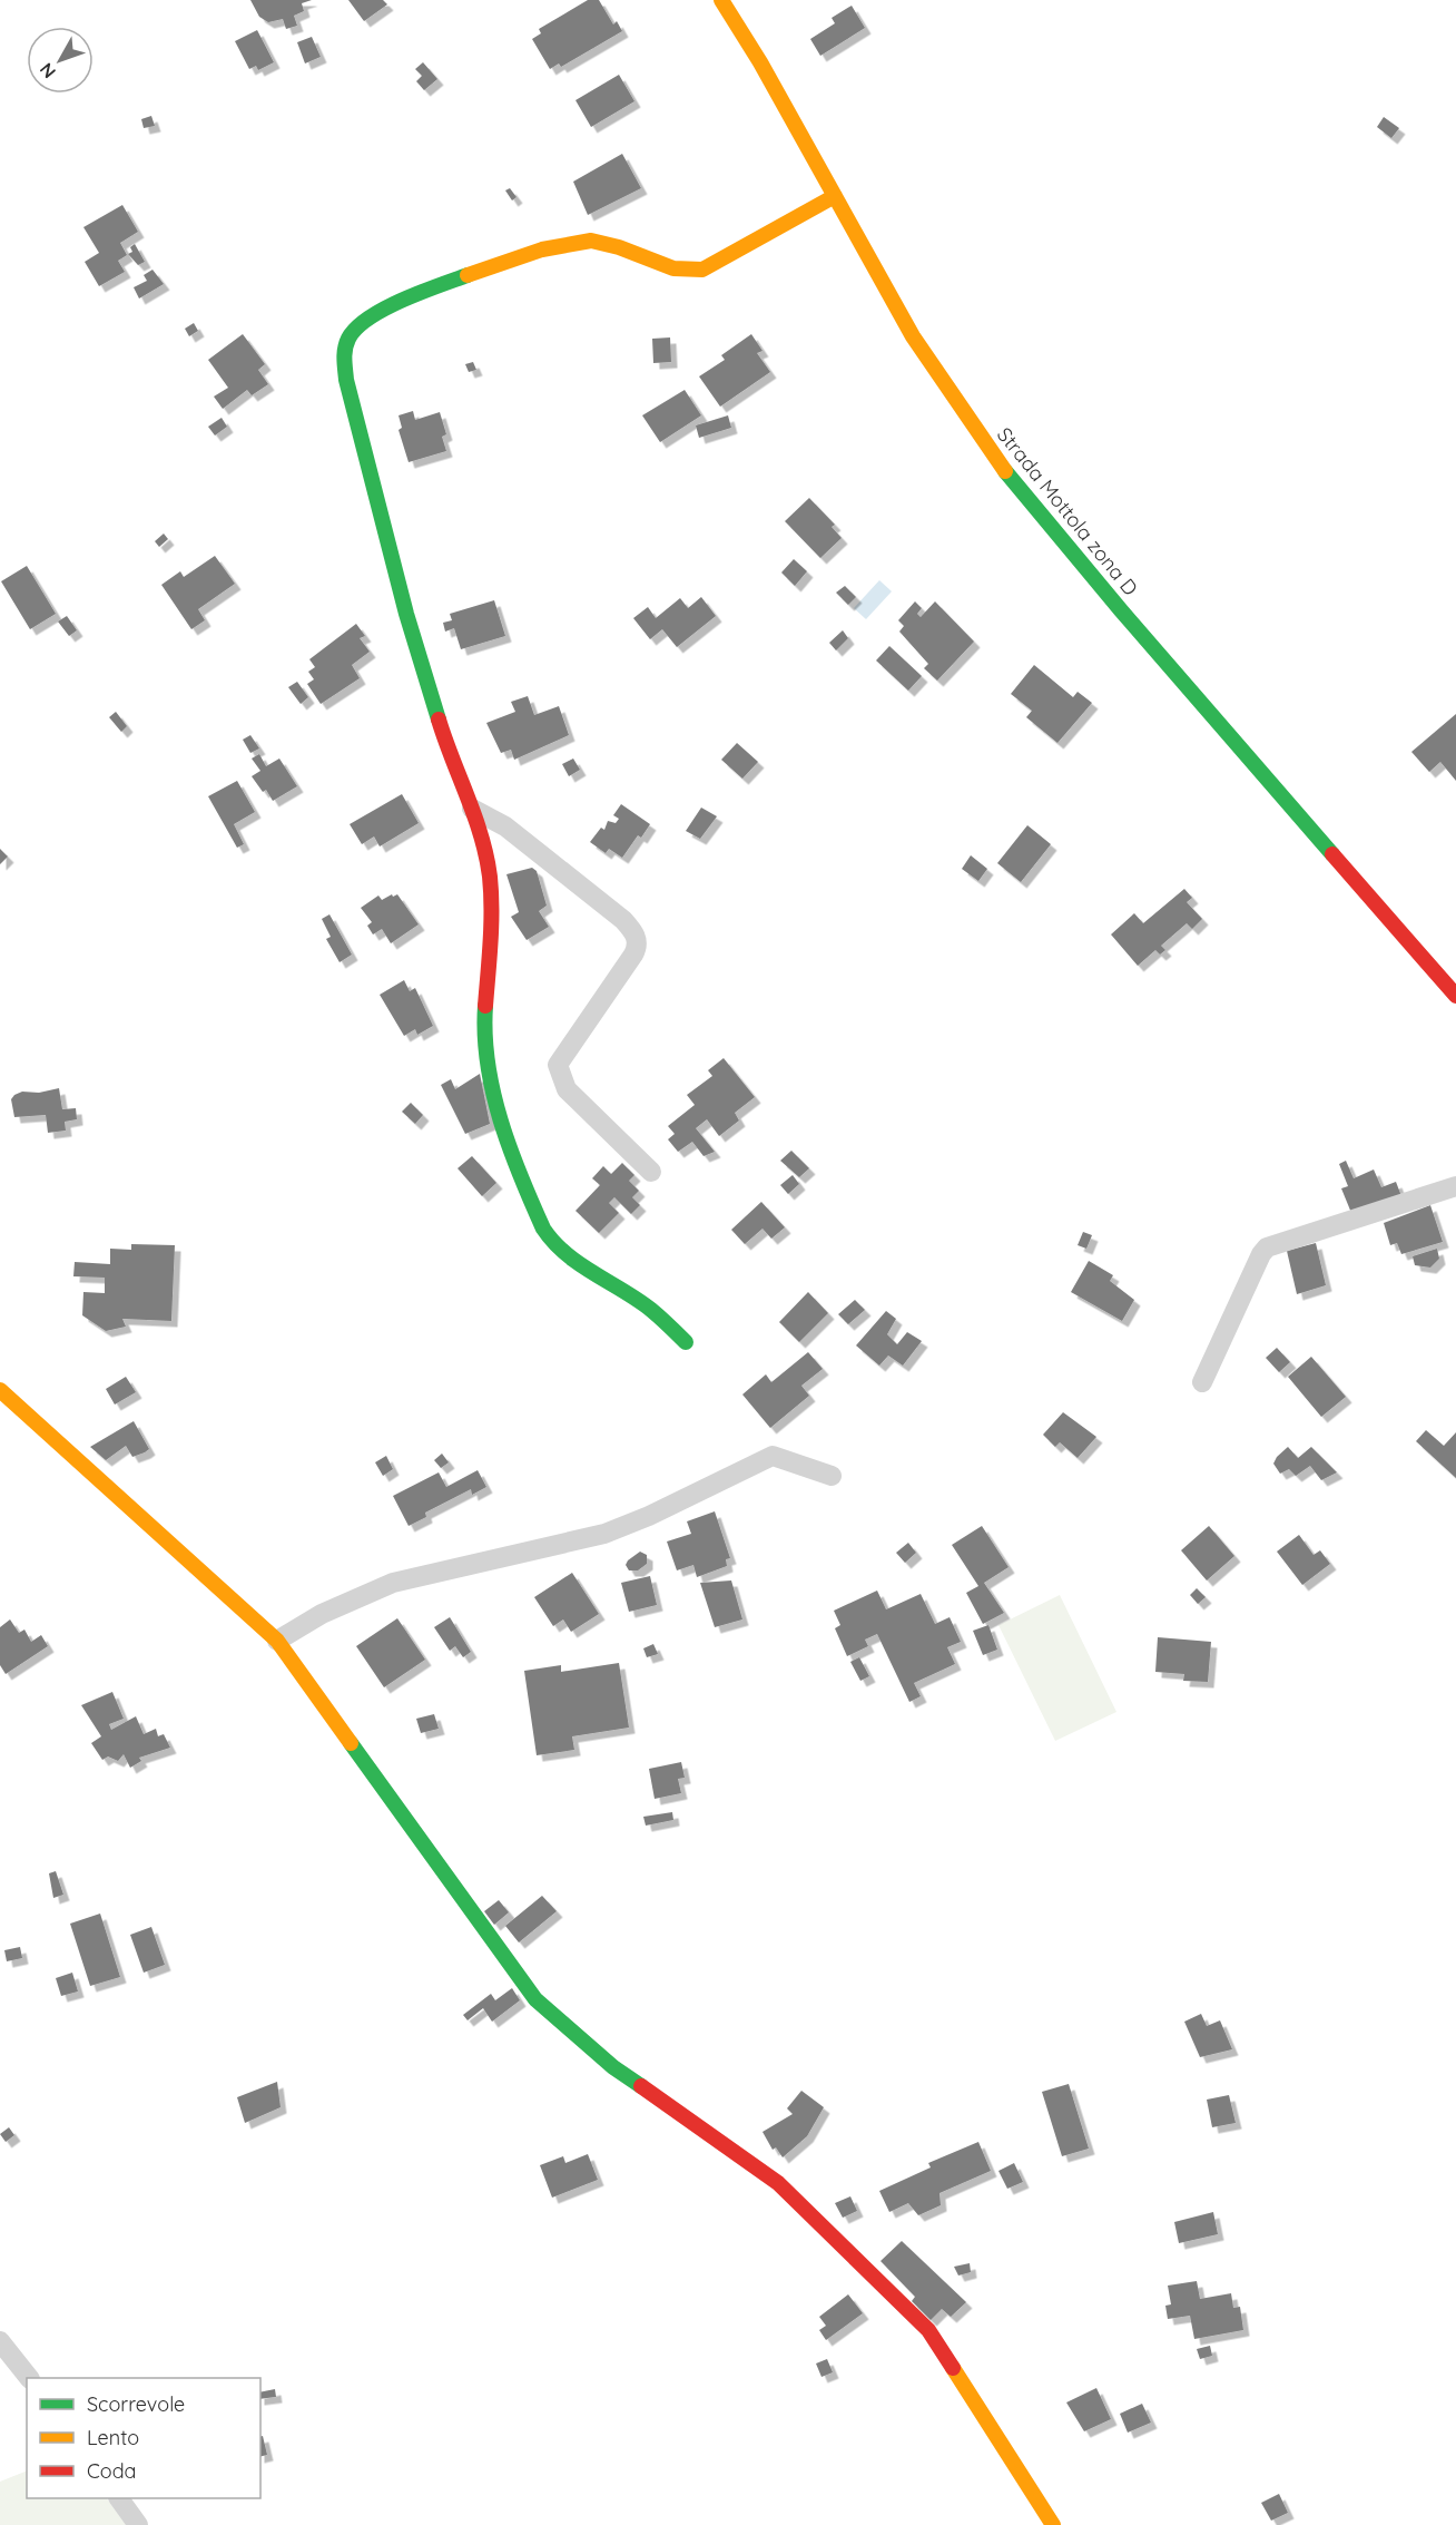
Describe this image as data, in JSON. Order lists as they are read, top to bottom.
{
  "streets": {
    "street": ["Strada Mottola zona D"]
  },
  "legend": ["Scorrevole", "Lento", "Coda"],
  "north": "bottom left"
}
